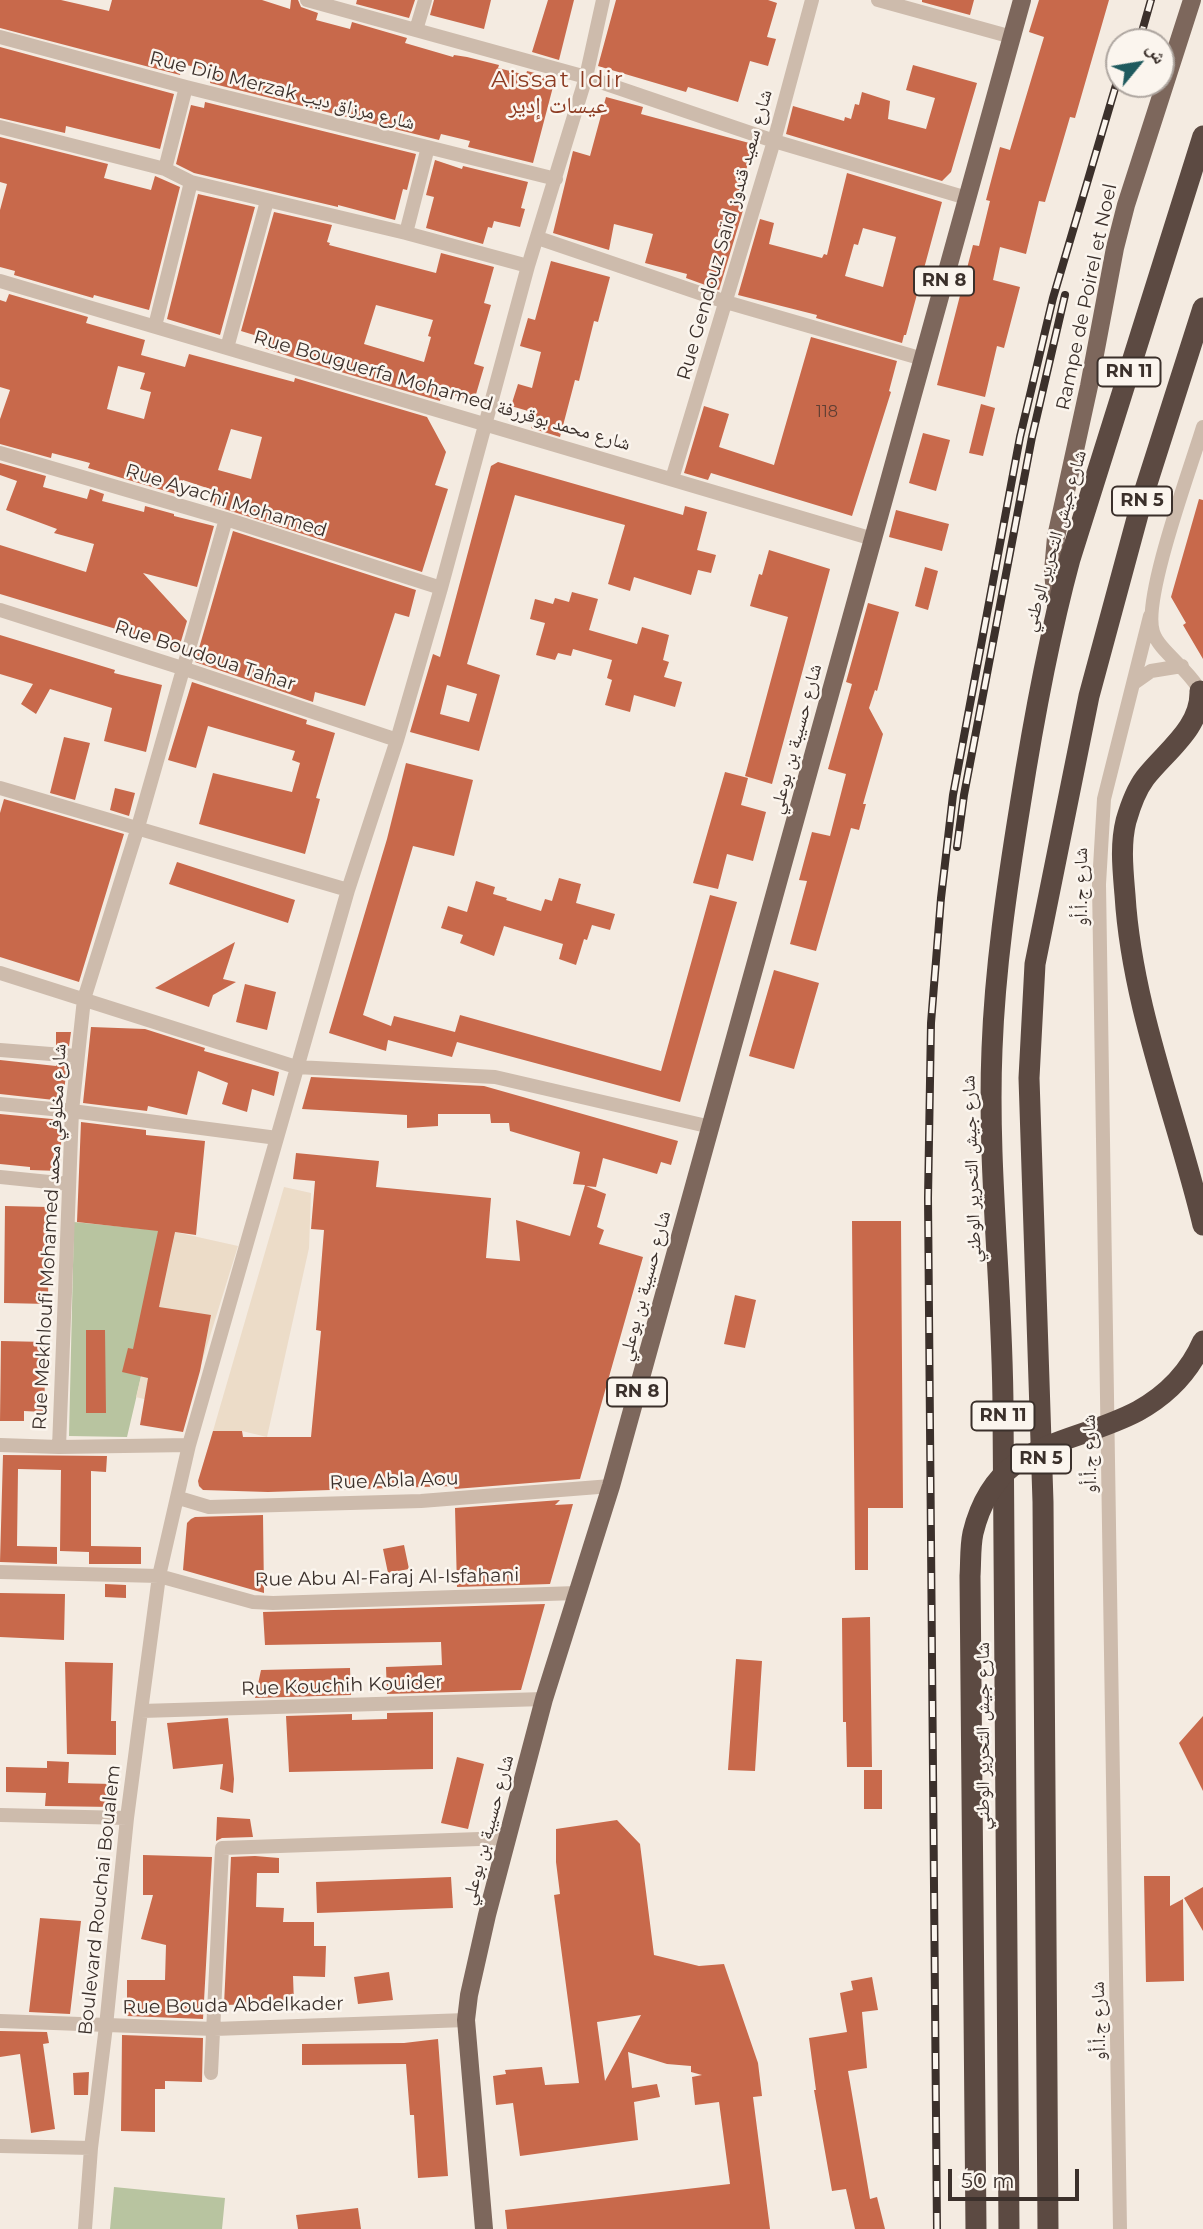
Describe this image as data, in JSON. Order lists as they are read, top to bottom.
{
  "streets": {
    "highway": ["RN 11", "RN 5", "شارع جيش التحرير الوطني"],
    "main road": ["RN 8", "Rampe de Poirel et Noel", "شارع حسيبة بن بوعلي"],
    "street": [
      "Rue Dib Merzak شارع مرزاق ديب",
      "Rue Gendouz Saïd شارع سعيد قندوز",
      "Rue Bouguerfa Mohamed شارع محمد بوقررفة",
      "Rue Ayachi Mohamed",
      "Rue Boudoua Tahar",
      "شارع ج.أ.أو",
      "Rue Mekhloufi Mohamed شارع مخلوفي محمد",
      "Rue Abla Aou",
      "Rue Abu Al-Faraj Al-Isfahani",
      "Rue Kouchih Kouider",
      "Boulevard Rouchai Boualem",
      "Rue Bouda Abdelkader"
    ]
  },
  "crossings": [
    ["Rue Dib Merzak شارع مرزاق ديب", "Boulevard Rouchai Boualem"],
    ["Rue Gendouz Saïd شارع سعيد قندوز", "Rue Bouguerfa Mohamed شارع محمد بوقررفة"],
    ["RN 8", "Rue Bouguerfa Mohamed شارع محمد بوقررفة"],
    ["RN 8", "شارع حسيبة بن بوعلي"],
    ["Rampe de Poirel et Noel", "شارع جيش التحرير الوطني"],
    ["Rue Bouguerfa Mohamed شارع محمد بوقررفة", "شارع حسيبة بن بوعلي"],
    ["Rue Bouguerfa Mohamed شارع محمد بوقررفة", "Boulevard Rouchai Boualem"],
    ["Rue Ayachi Mohamed", "Rue Mekhloufi Mohamed شارع مخلوفي محمد"],
    ["Rue Ayachi Mohamed", "Boulevard Rouchai Boualem"],
    ["Rue Boudoua Tahar", "Rue Mekhloufi Mohamed شارع مخلوفي محمد"],
    ["Rue Boudoua Tahar", "Boulevard Rouchai Boualem"],
    ["شارع حسيبة بن بوعلي", "Rue Abla Aou"],
    ["شارع حسيبة بن بوعلي", "Rue Abu Al-Faraj Al-Isfahani"],
    ["شارع حسيبة بن بوعلي", "Rue Kouchih Kouider"],
    ["شارع حسيبة بن بوعلي", "Rue Bouda Abdelkader"],
    ["Rue Abla Aou", "Boulevard Rouchai Boualem"],
    ["Rue Abu Al-Faraj Al-Isfahani", "Boulevard Rouchai Boualem"],
    ["Rue Kouchih Kouider", "Boulevard Rouchai Boualem"],
    ["Boulevard Rouchai Boualem", "Rue Bouda Abdelkader"]
  ],
  "districts": ["Aissat Idir عيسات إدير"],
  "house_numbers": ["118"],
  "scale_bar": "50 m",
  "north": "top right"
}
